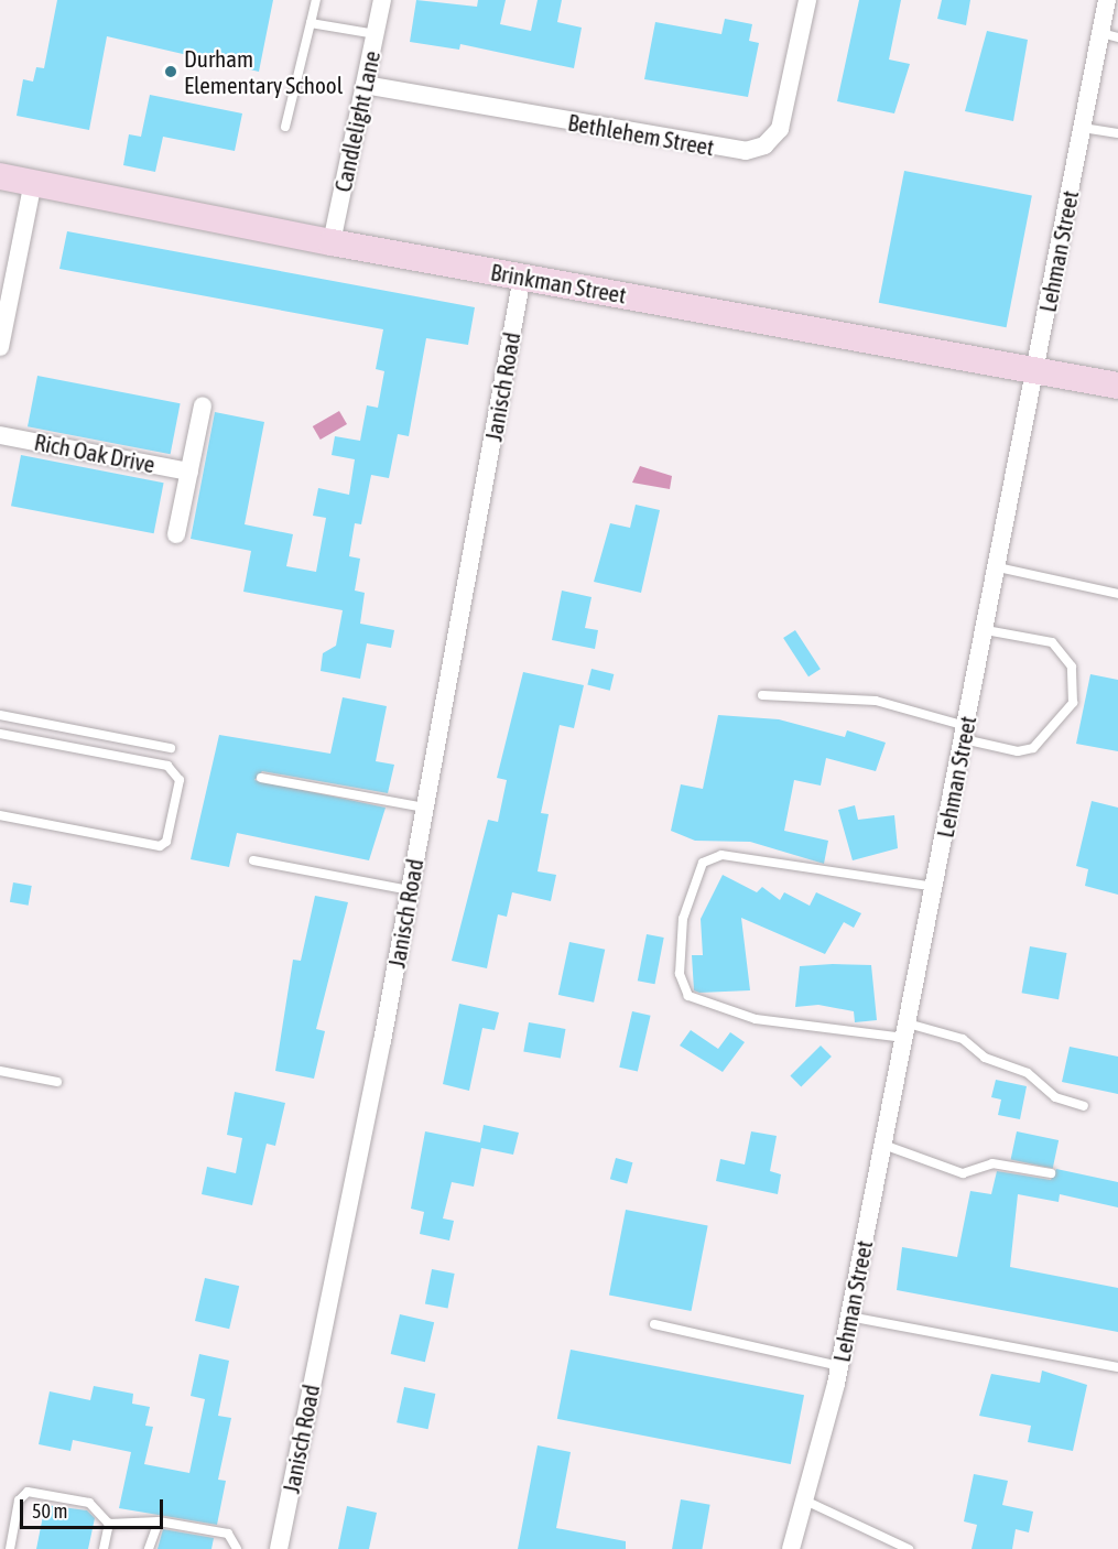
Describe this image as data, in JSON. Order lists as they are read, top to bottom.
{
  "streets": {
    "street": [
      "Candlelight Lane",
      "Bethlehem Street",
      "Lehman Street",
      "Brinkman Street",
      "Janisch Road",
      "Rich Oak Drive"
    ]
  },
  "crossings": [
    ["Candlelight Lane", "Bethlehem Street"],
    ["Candlelight Lane", "Brinkman Street"],
    ["Lehman Street", "Brinkman Street"],
    ["Brinkman Street", "Janisch Road"]
  ],
  "places": ["Durham Elementary School"],
  "scale_bar": "50 m"
}
